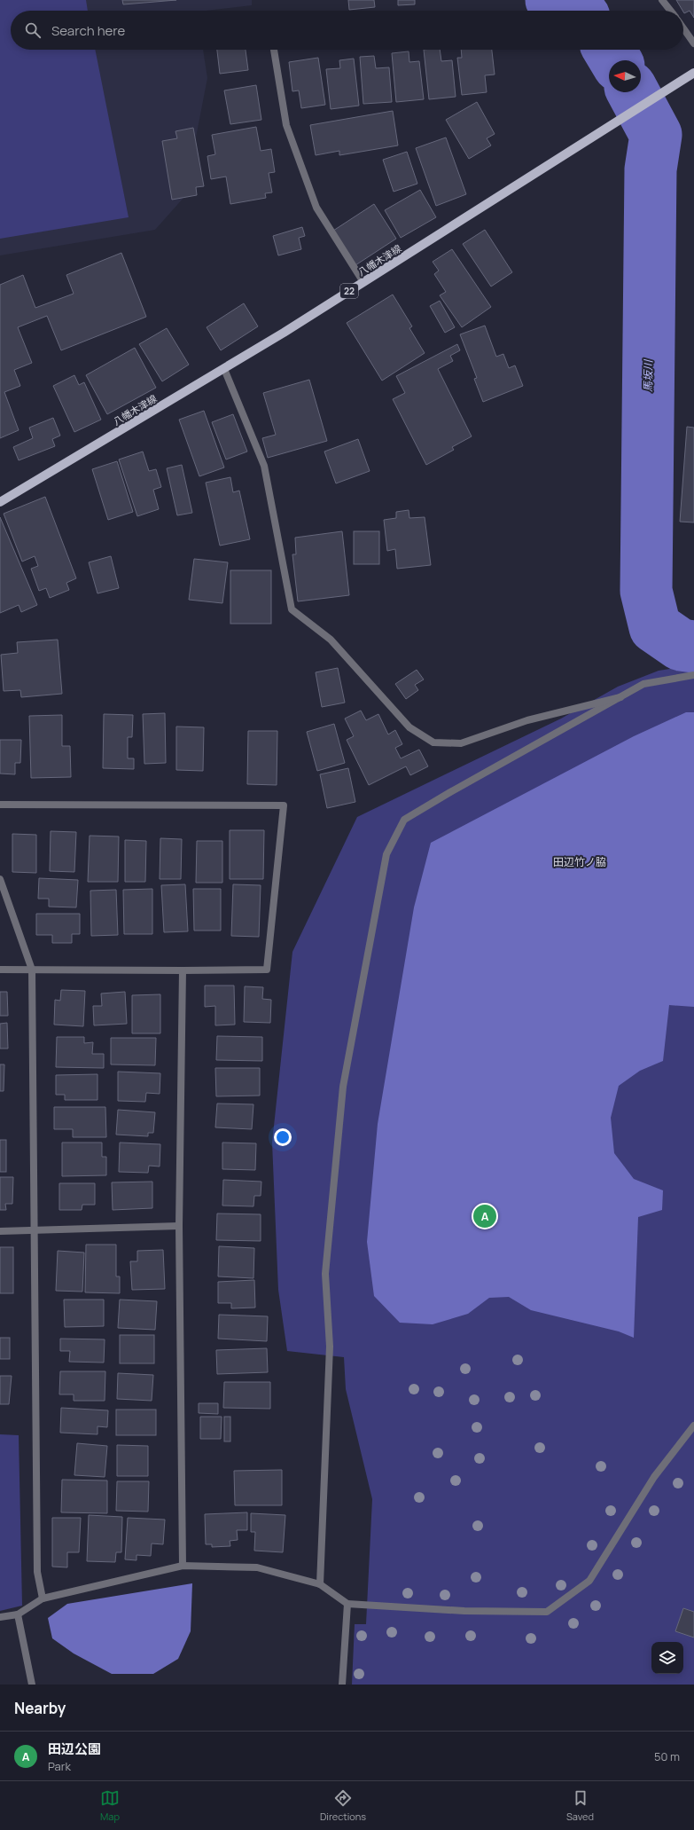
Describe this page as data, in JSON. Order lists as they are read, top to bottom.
{
  "streets": {
    "main road": ["八幡木津線", "22"]
  },
  "districts": ["田辺竹ノ脇"],
  "water": ["馬坂川"],
  "north": "left",
  "page": {
    "search": "Search here",
    "pins": "A",
    "heading": "Nearby",
    "list": [
      {
        "mark": "A",
        "name": "田辺公園",
        "note": "Park",
        "value": "50 m"
      }
    ],
    "nav": ["Map", "Directions", "Saved"]
  }
}
